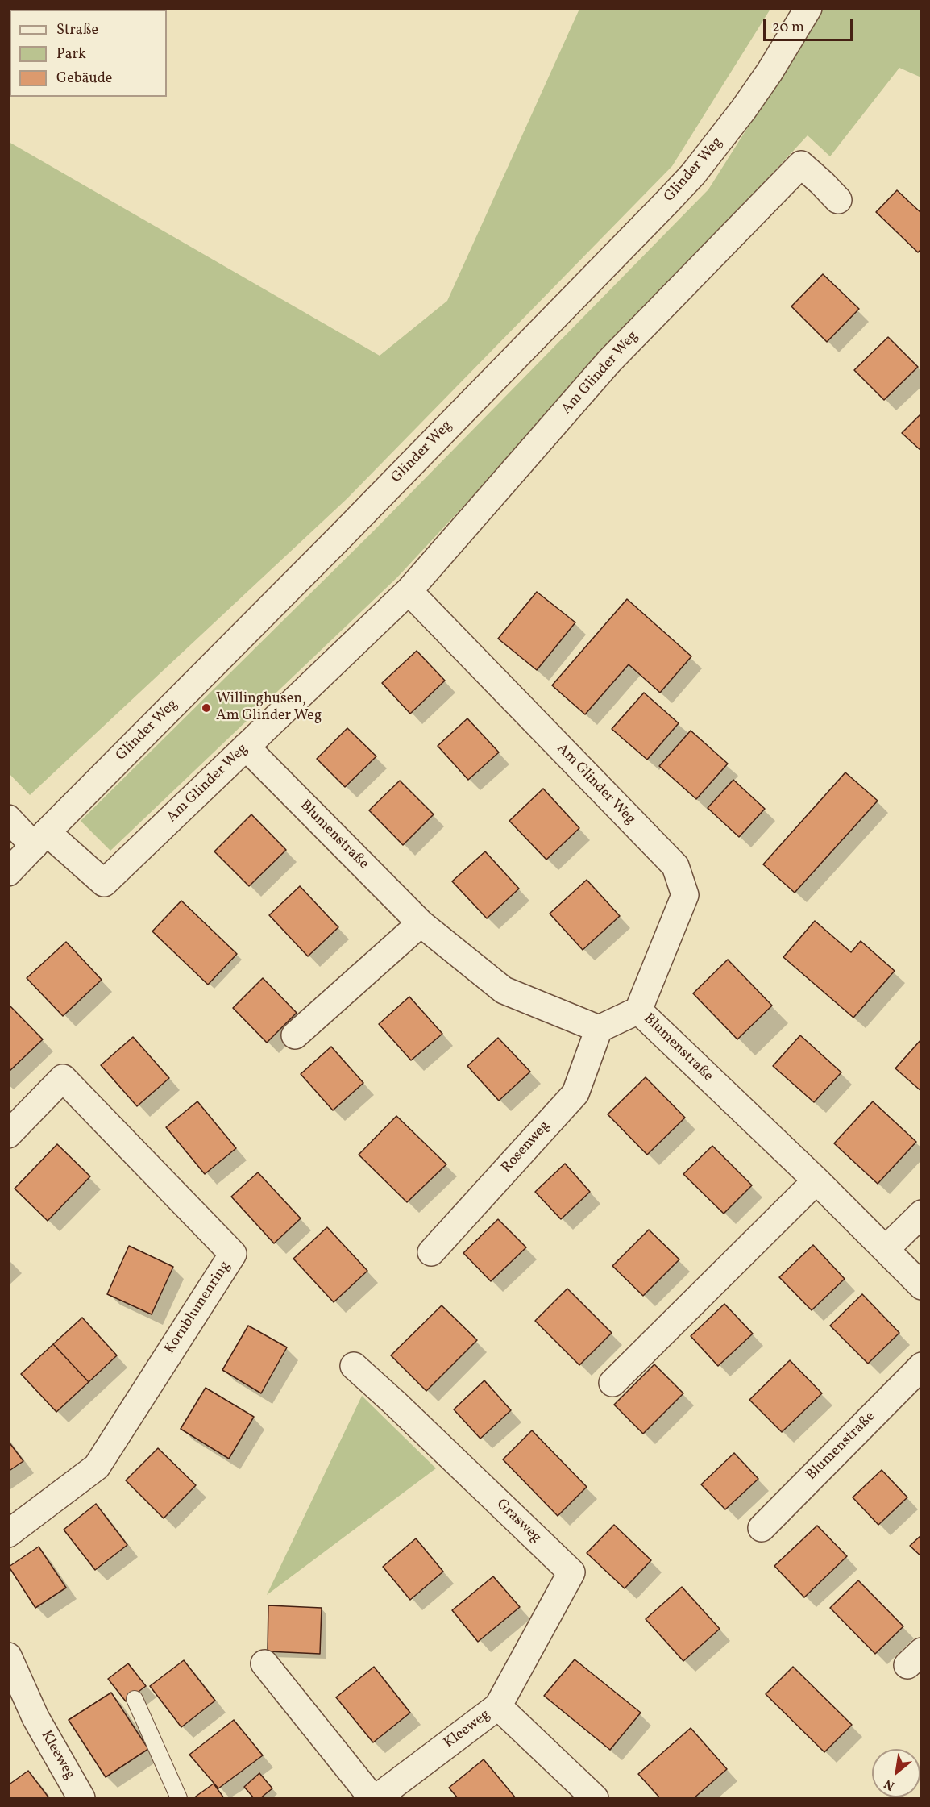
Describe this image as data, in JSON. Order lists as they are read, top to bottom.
{
  "streets": {
    "street": [
      "Glinder Weg",
      "Am Glinder Weg",
      "Blumenstraße",
      "Rosenweg",
      "Kornblumenring",
      "Grasweg",
      "Kleeweg"
    ]
  },
  "crossings": [
    ["Glinder Weg", "Am Glinder Weg"],
    ["Am Glinder Weg", "Blumenstraße"],
    ["Blumenstraße", "Rosenweg"],
    ["Grasweg", "Kleeweg"]
  ],
  "places": ["Willinghusen, Am Glinder Weg"],
  "legend": ["Straße", "Park", "Gebäude"],
  "scale_bar": "20 m",
  "north": "bottom left"
}
